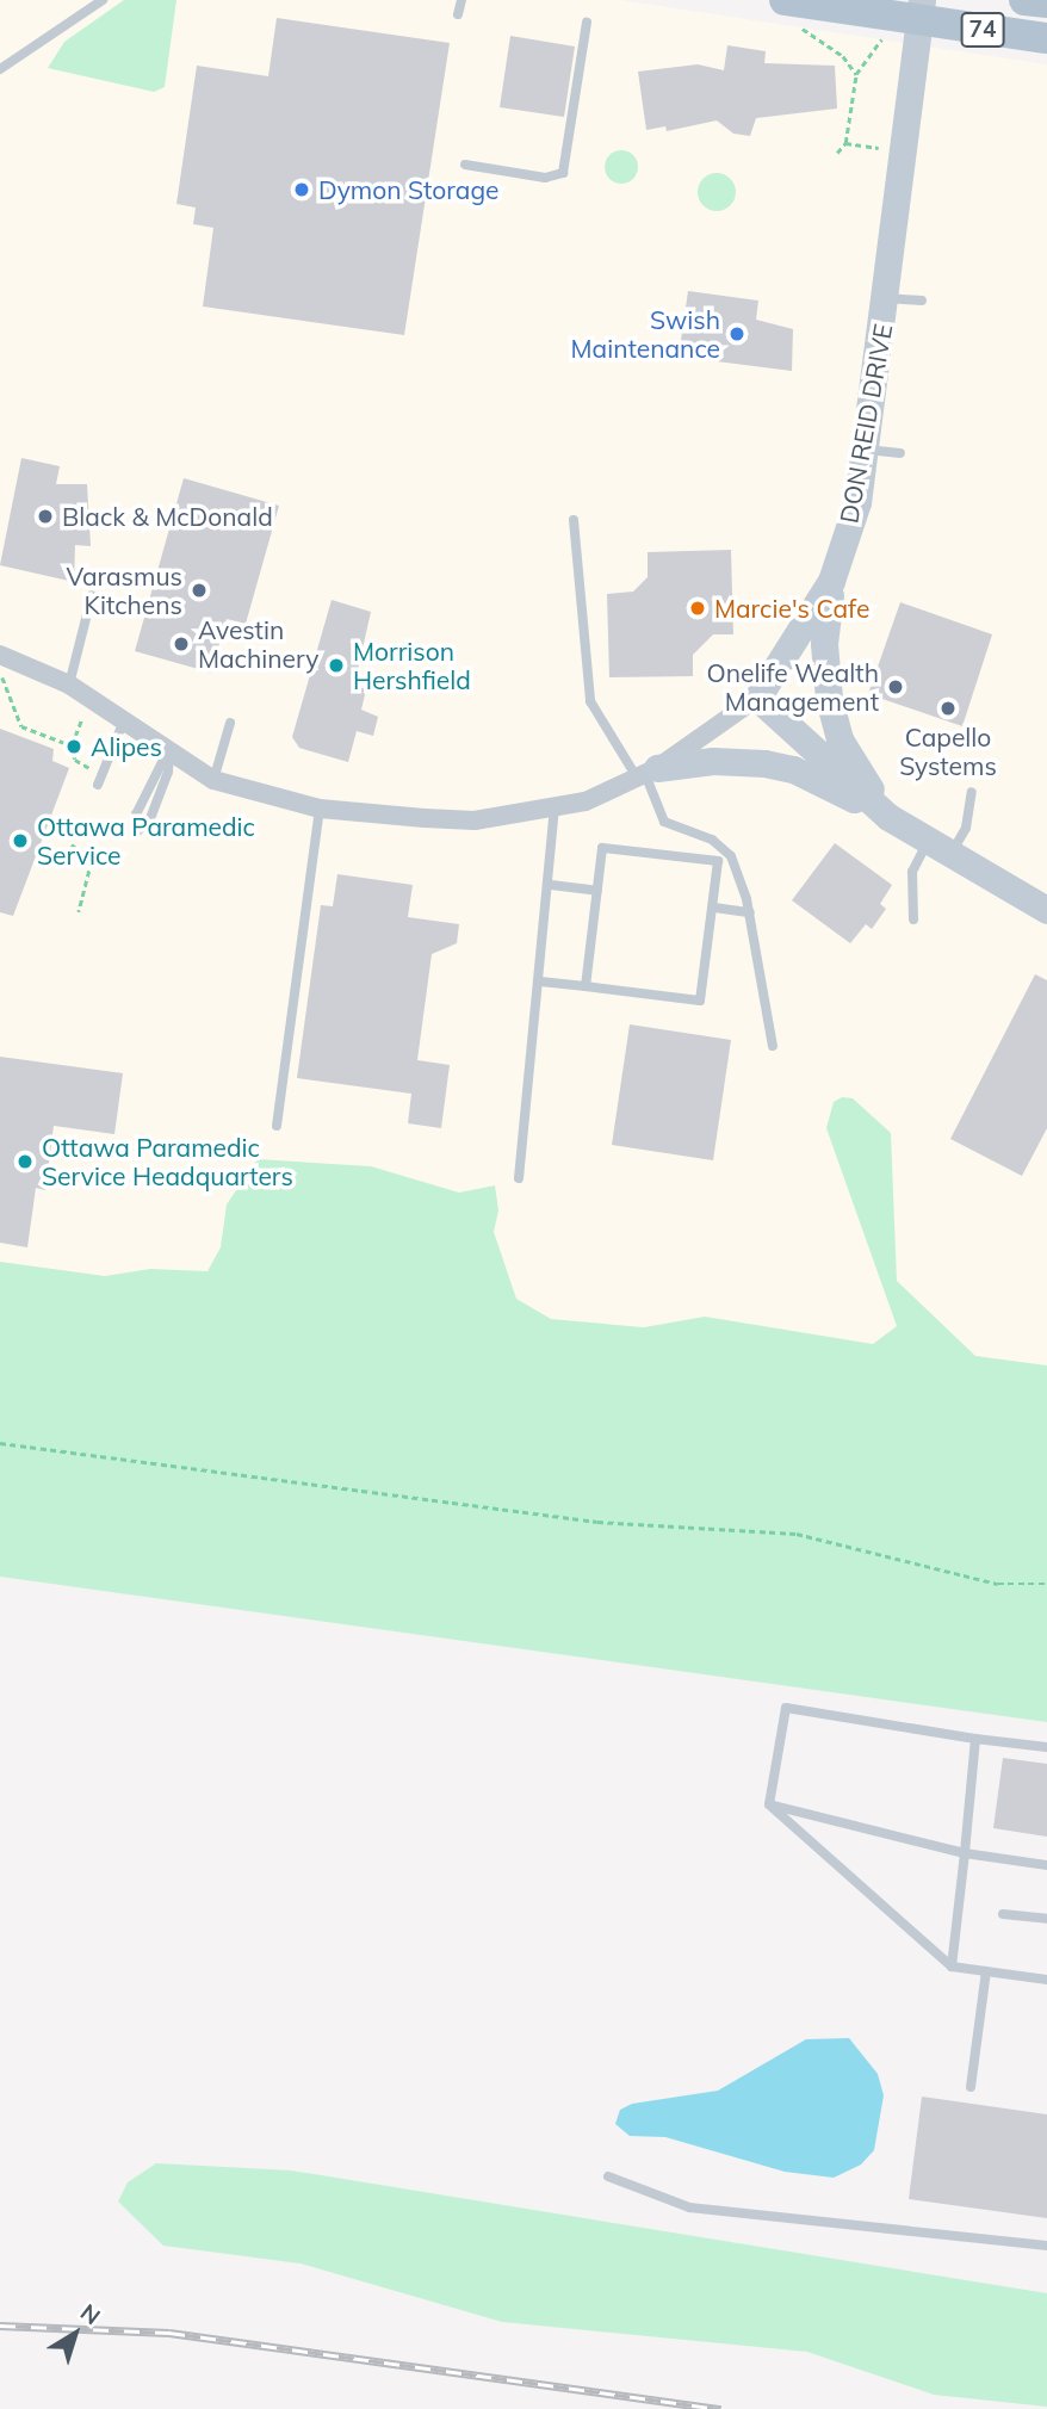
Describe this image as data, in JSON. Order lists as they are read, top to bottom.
{
  "streets": {
    "main road": ["74"],
    "street": ["DON REID DRIVE"]
  },
  "crossings": [
    ["74", "DON REID DRIVE"]
  ],
  "places": [
    "Dymon Storage",
    "Swish Maintenance",
    "Black & McDonald",
    "Varasmus Kitchens",
    "Marcie's Cafe",
    "Avestin Machinery",
    "Morrison Hershfield",
    "Onelife Wealth Management",
    "Capello Systems",
    "Alipes",
    "Ottawa Paramedic Service",
    "Ottawa Paramedic Service Headquarters"
  ],
  "north": "top right"
}
